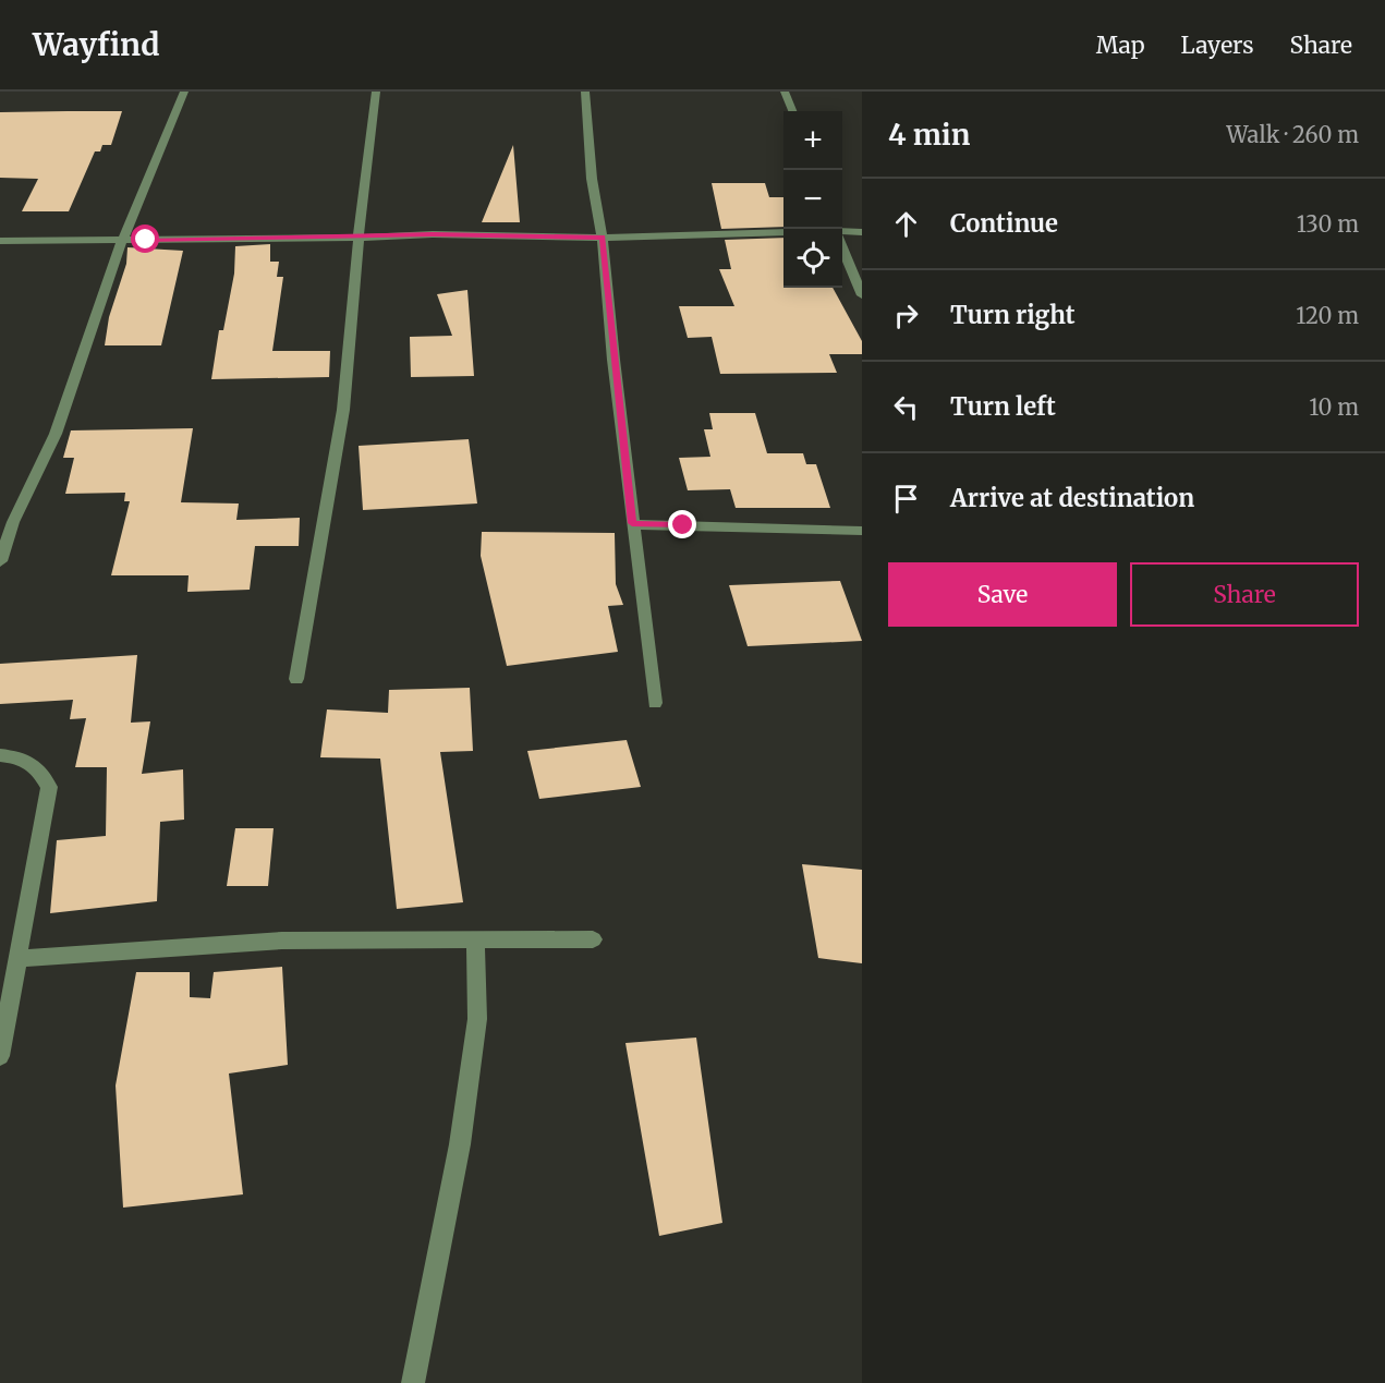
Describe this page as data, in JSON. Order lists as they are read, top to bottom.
{
  "page": {
    "header": "Wayfind",
    "nav": ["Map", "Layers", "Share"],
    "heading": ["4 min", "Walk · 260 m"],
    "map_buttons": ["+", "−"],
    "list": [
      ["Continue", "130 m"],
      ["Turn right", "120 m"],
      ["Turn left", "10 m"],
      "Arrive at destination"
    ],
    "buttons": ["Save", "Share"]
  }
}
